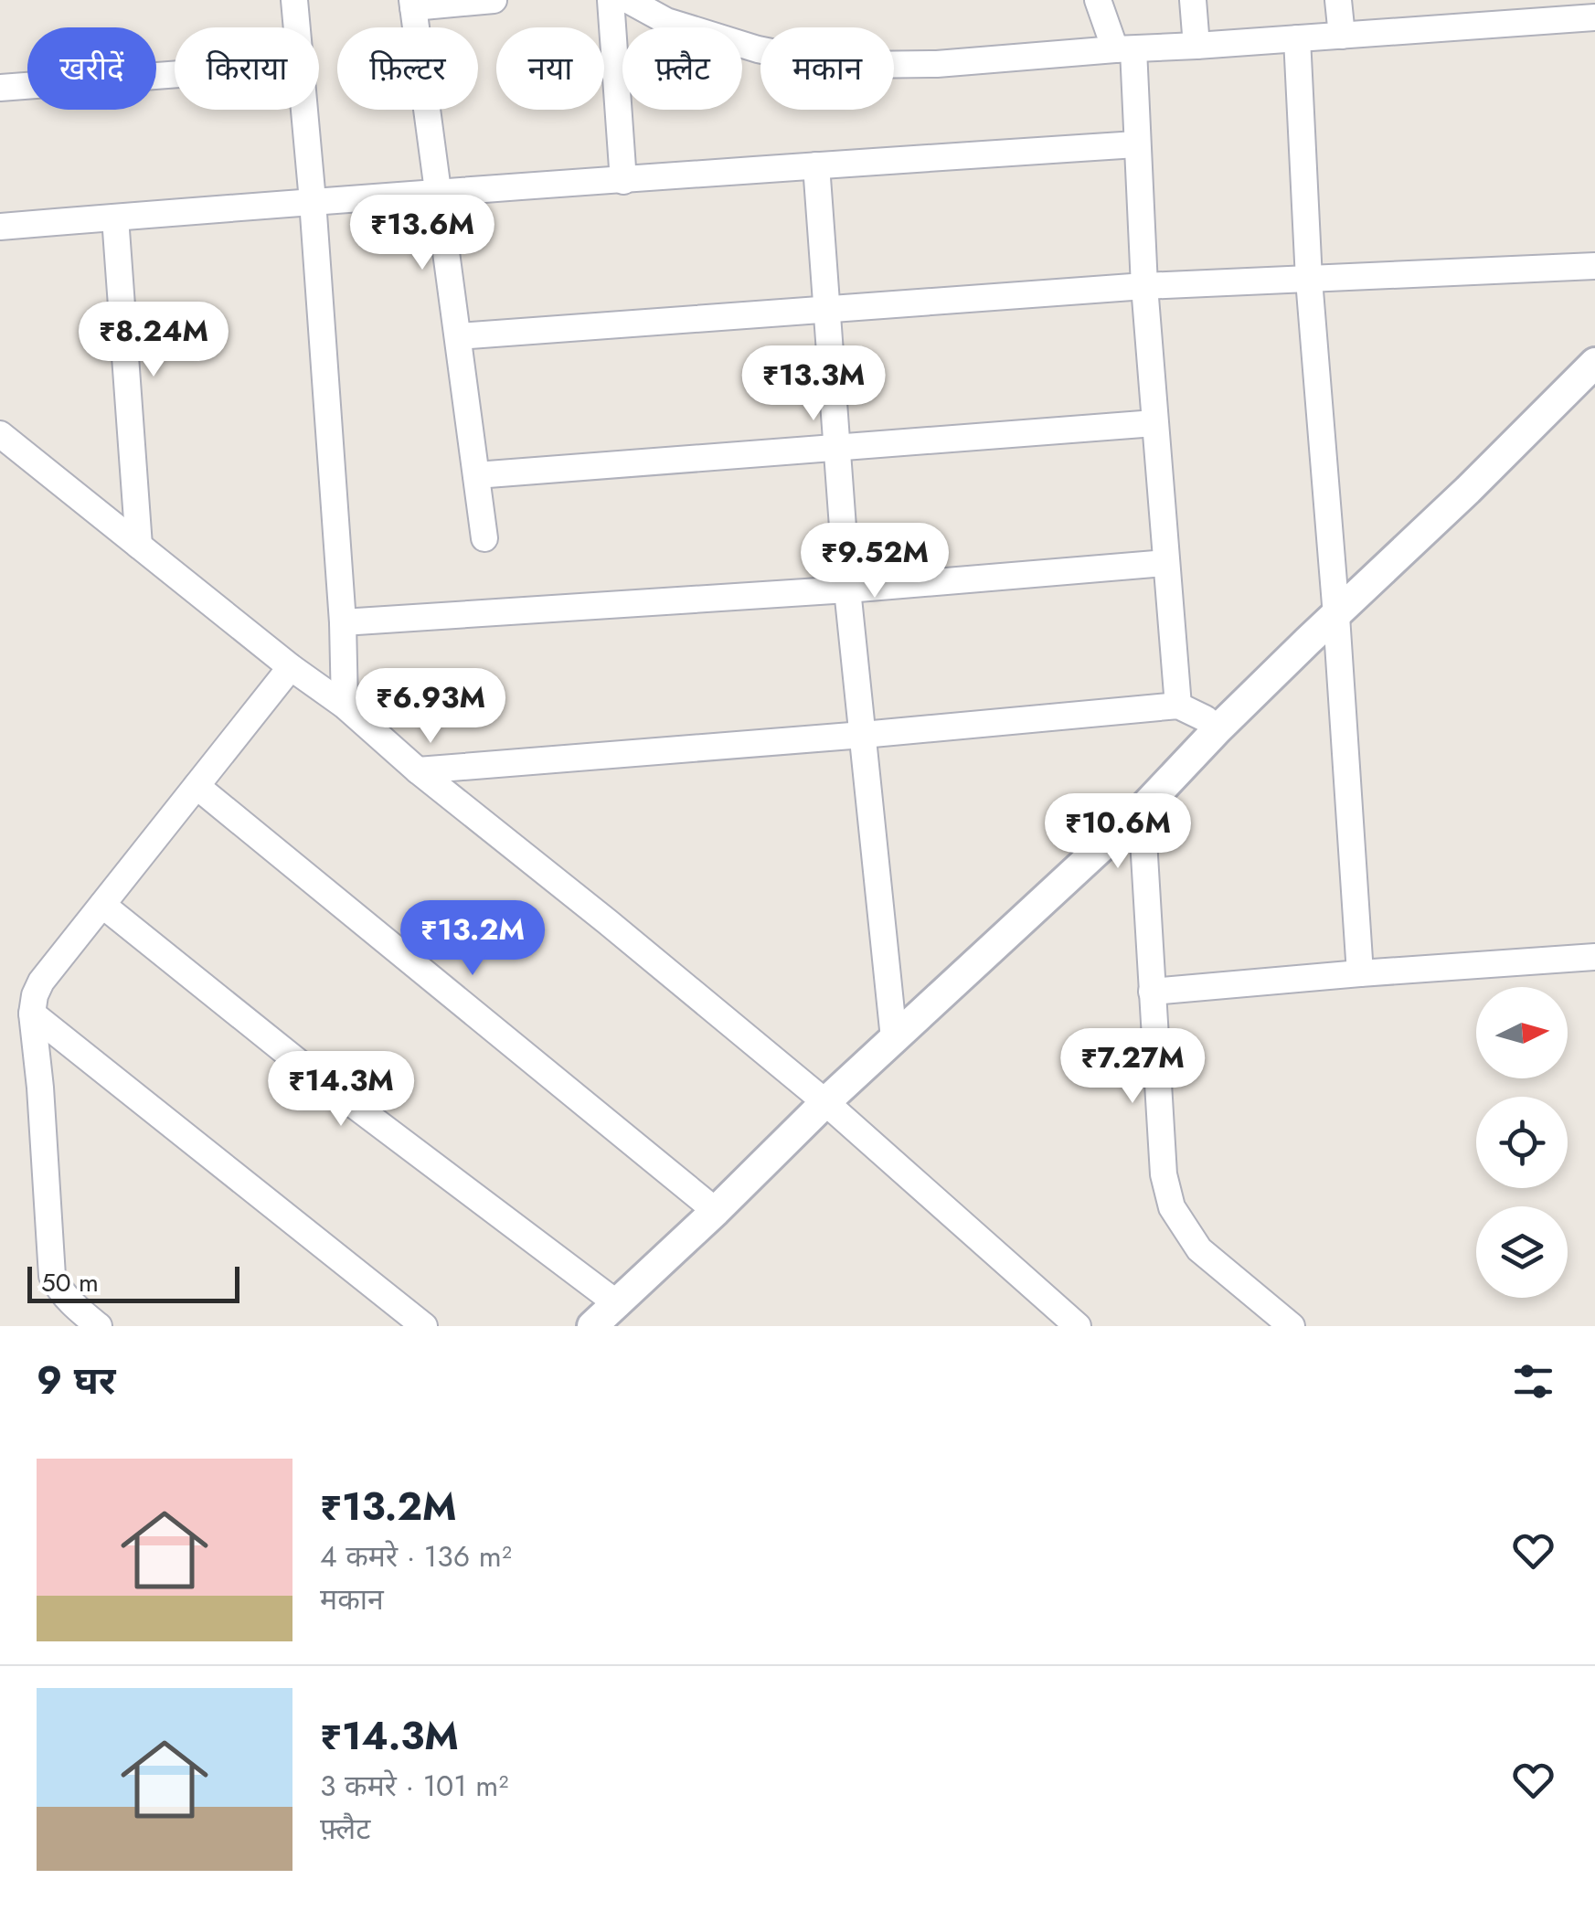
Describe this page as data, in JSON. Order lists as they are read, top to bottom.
{
  "scale_bar": "50 m",
  "north": "right",
  "page": {
    "chip": [
      "खरीदें",
      "किराया",
      "फ़िल्टर",
      "नया",
      "फ़्लैट",
      "मकान"
    ],
    "price": [
      "₹13.6M",
      "₹8.24M",
      "₹13.3M",
      "₹9.52M",
      "₹6.93M",
      "₹10.6M",
      "₹13.2M",
      "₹7.27M",
      "₹14.3M"
    ],
    "scale": "50 m",
    "heading": "9 घर",
    "list": [
      {
        "name": "₹13.2M",
        "note": "4 कमरे · 136 m² · मकान"
      },
      {
        "name": "₹14.3M",
        "note": "3 कमरे · 101 m² · फ़्लैट"
      }
    ]
  }
}
